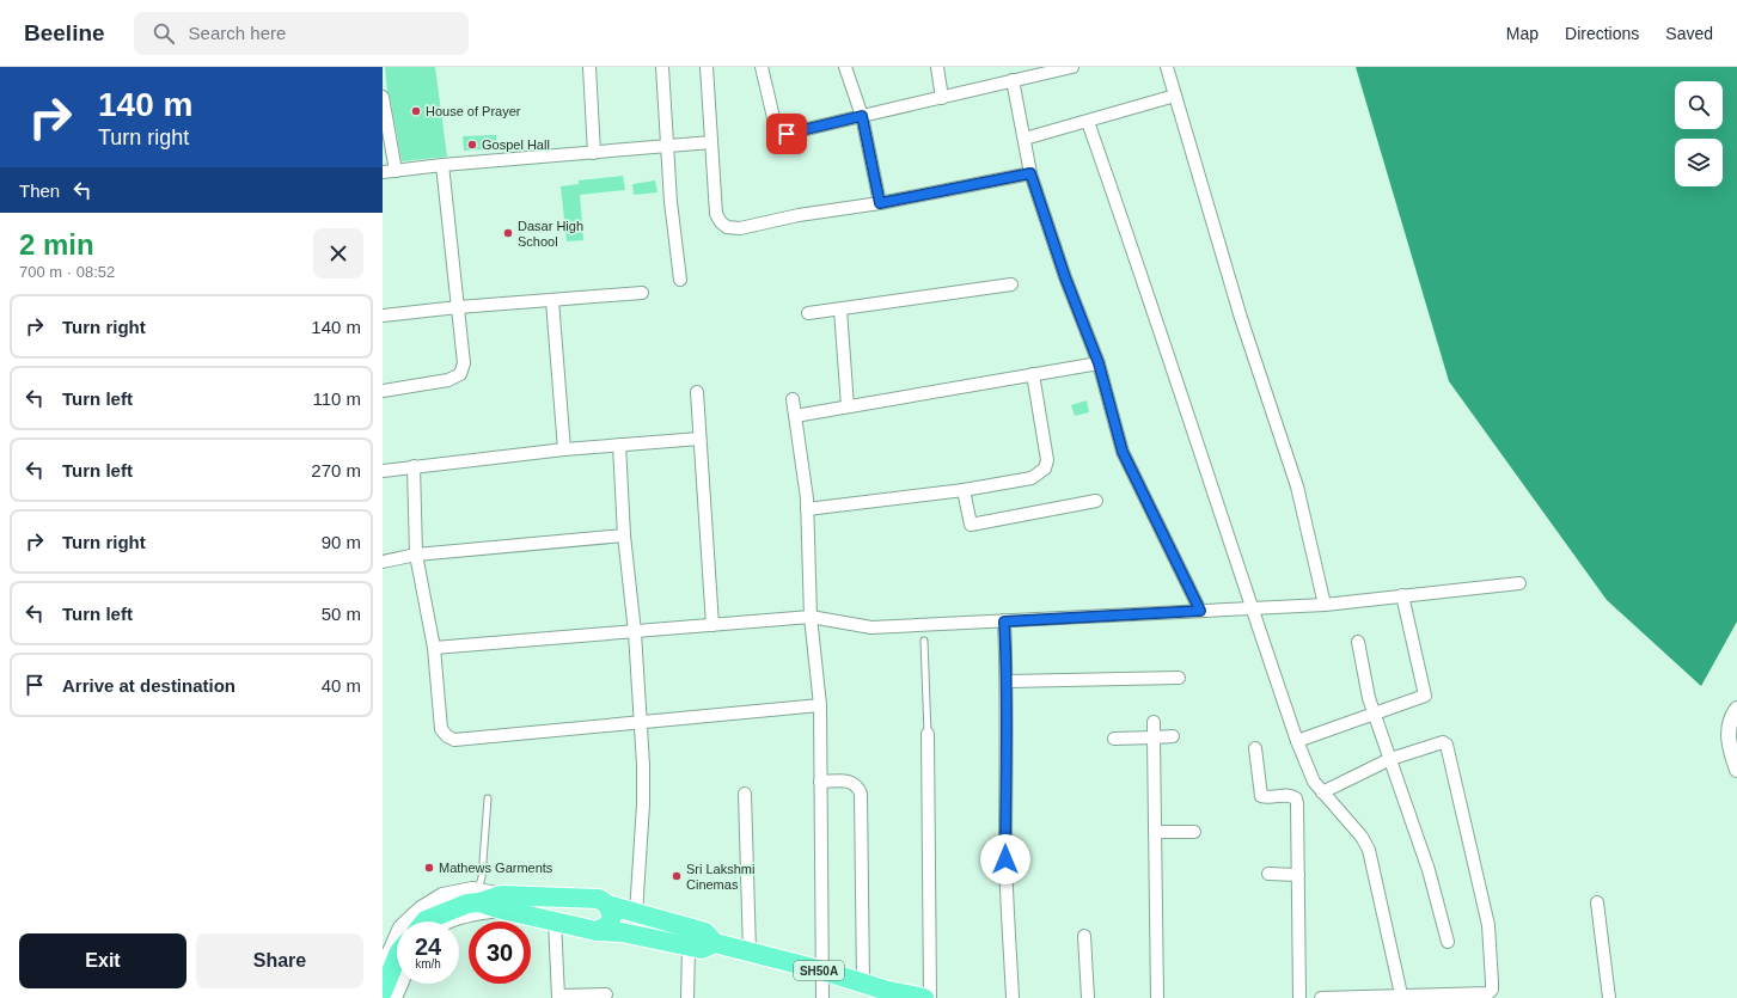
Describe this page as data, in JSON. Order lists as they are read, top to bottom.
{
  "streets": {
    "main road": ["SH50A"]
  },
  "places": [
    "House of Prayer",
    "Gospel Hall",
    "Dasar High School",
    "Mathews Garments",
    "Sri Lakshmi Cinemas"
  ],
  "page": {
    "header": "Beeline",
    "search": "Search here",
    "nav": ["Map", "Directions", "Saved"],
    "turn": ["140 m", "Turn right"],
    "then": "Then",
    "heading": ["2 min", "700 m · 08:52"],
    "list": [
      {
        "name": "Turn right",
        "value": "140 m"
      },
      {
        "name": "Turn left",
        "value": "110 m"
      },
      {
        "name": "Turn left",
        "value": "270 m"
      },
      {
        "name": "Turn right",
        "value": "90 m"
      },
      {
        "name": "Turn left",
        "value": "50 m"
      },
      {
        "name": "Arrive at destination",
        "value": "40 m"
      }
    ],
    "speed": "24 km/h",
    "limit": "30",
    "buttons": ["Exit", "Share"]
  }
}
